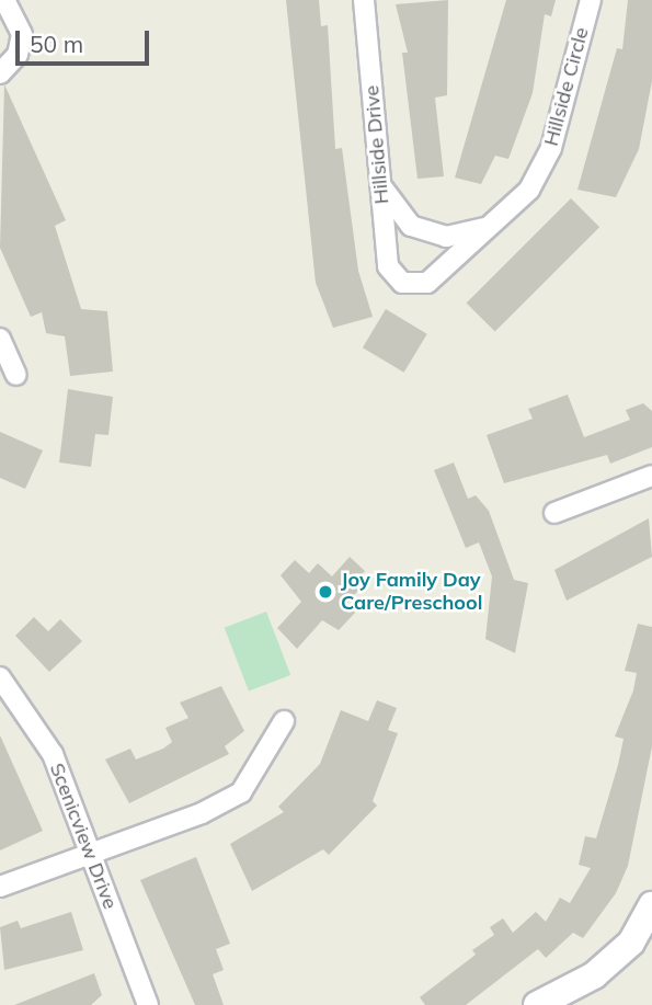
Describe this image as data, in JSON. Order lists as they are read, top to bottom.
{
  "streets": {
    "street": ["Hillside Circle", "Hillside Drive", "Scenicview Drive"]
  },
  "crossings": [
    ["Hillside Circle", "Hillside Drive"]
  ],
  "places": ["Joy Family Day Care/Preschool"],
  "scale_bar": "50 m"
}
